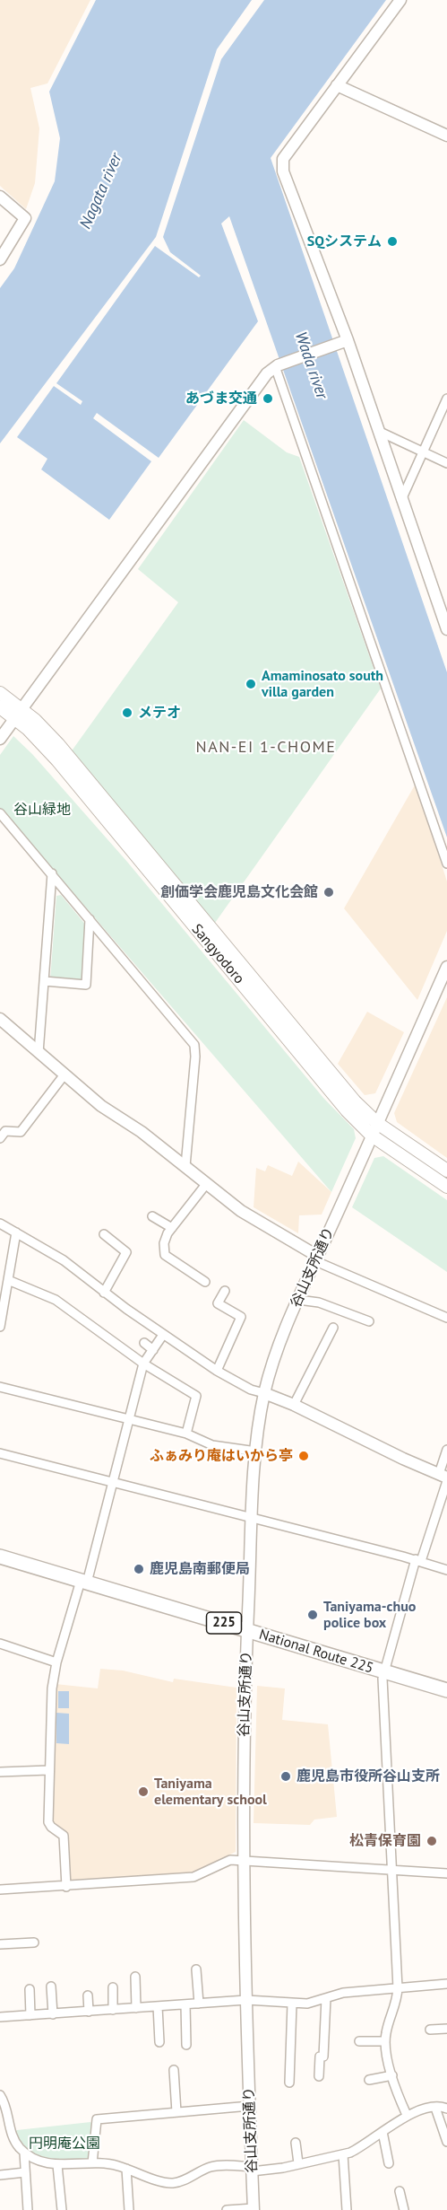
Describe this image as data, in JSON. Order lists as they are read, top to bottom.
{
  "streets": {
    "highway": ["225", "National Route 225"],
    "main road": ["Sangyodoro"],
    "street": ["谷山支所通り"]
  },
  "crossings": [
    ["Sangyodoro", "谷山支所通り"],
    ["谷山支所通り", "National Route 225"]
  ],
  "districts": ["NAN-EI 1-CHOME"],
  "water": ["Nagata river", "Wada river"],
  "parks": ["谷山緑地", "円明庵公園"],
  "places": [
    "SQシステム",
    "あづま交通",
    "Amaminosato south villa garden",
    "メテオ",
    "創価学会鹿児島文化会館",
    "ふぁみり庵はいから亭",
    "鹿児島南郵便局",
    "Taniyama-chuo police box",
    "鹿児島市役所谷山支所",
    "Taniyama elementary school",
    "松青保育園"
  ]
}
